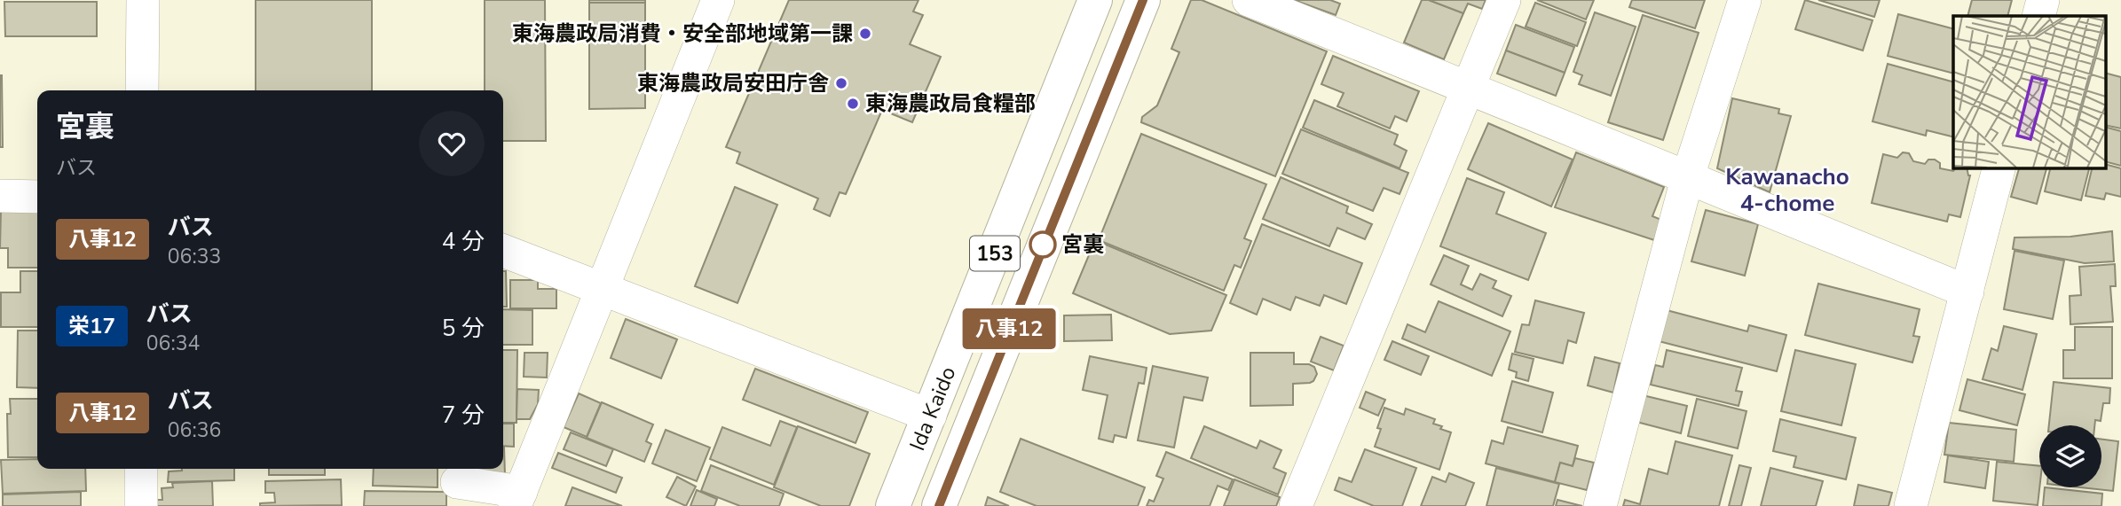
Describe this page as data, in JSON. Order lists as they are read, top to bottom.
{
  "streets": {
    "highway": ["153", "Ida Kaido"]
  },
  "districts": ["Kawanacho 4-chome"],
  "places": [
    "東海農政局消費・安全部地域第一課",
    "東海農政局安田庁舎",
    "東海農政局食糧部",
    "宮裏"
  ],
  "lines": ["bus line 八事12"],
  "page": {
    "on_map": "八事12",
    "heading": ["宮裏", "バス"],
    "list": [
      {
        "mark": "八事12",
        "name": "バス",
        "note": "06:33",
        "value": "4 分"
      },
      {
        "mark": "栄17",
        "name": "バス",
        "note": "06:34",
        "value": "5 分"
      },
      {
        "mark": "八事12",
        "name": "バス",
        "note": "06:36",
        "value": "7 分"
      }
    ]
  }
}
